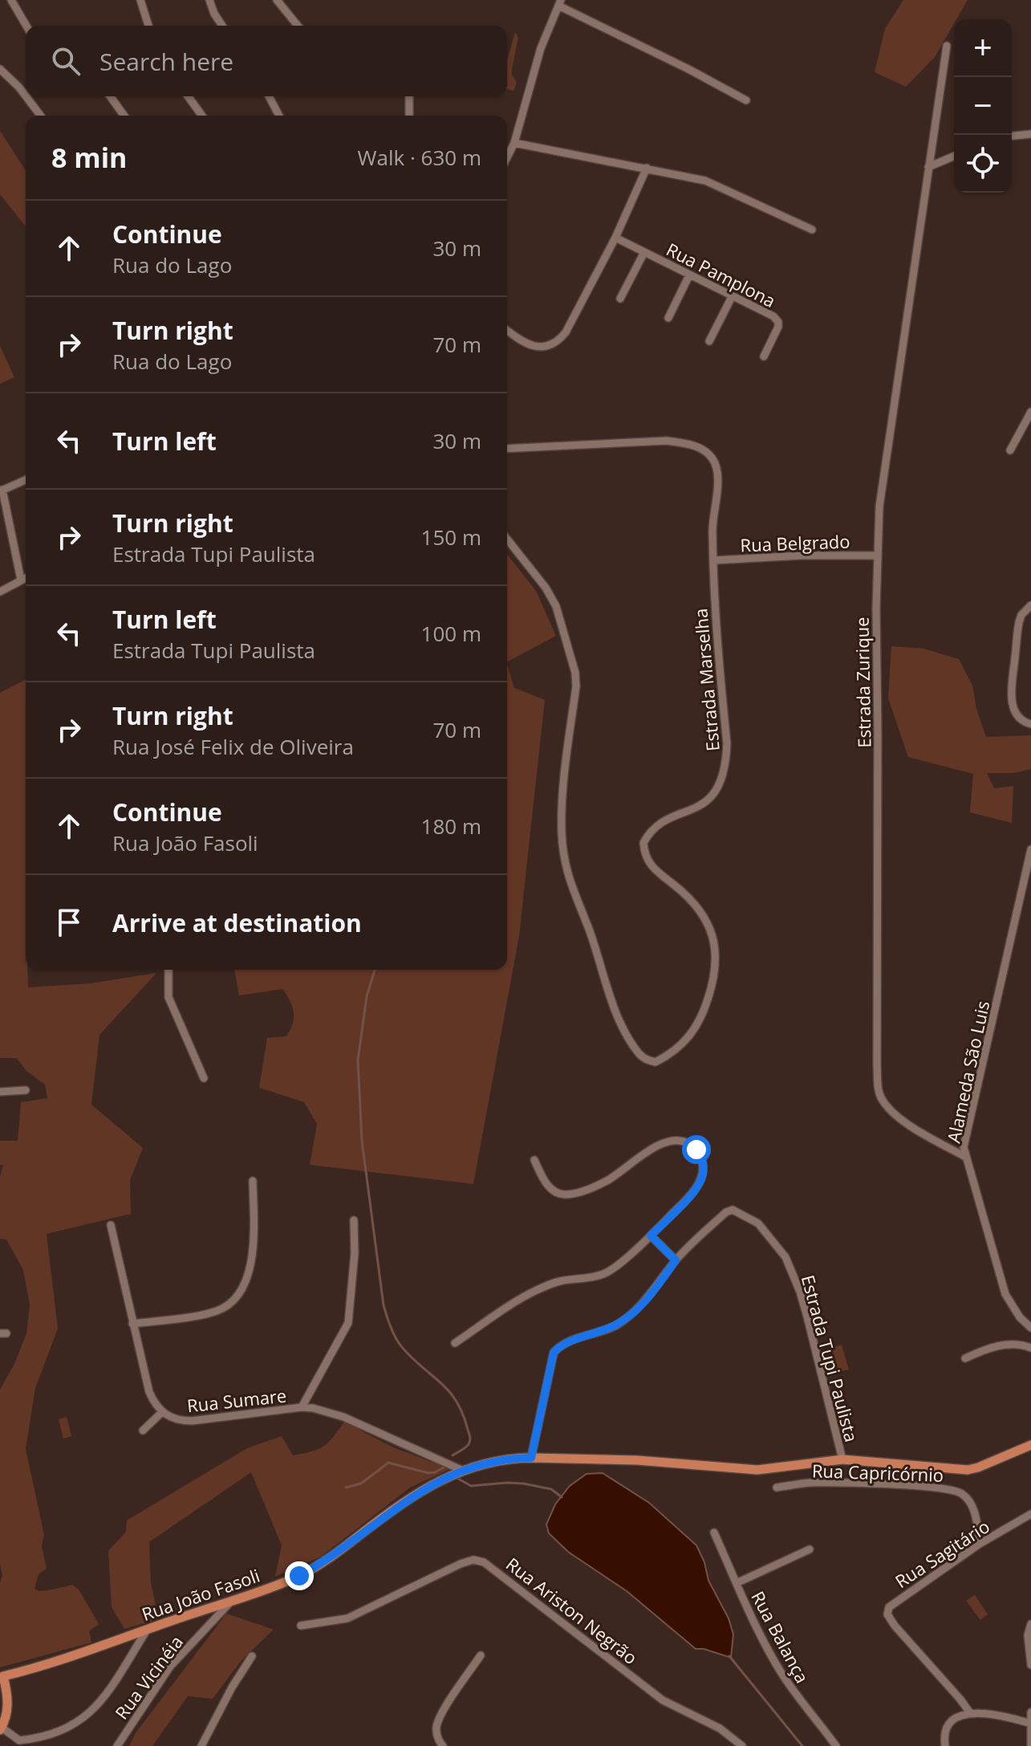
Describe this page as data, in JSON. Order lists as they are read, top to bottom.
{
  "streets": {
    "main road": ["Rua João Fasoli"],
    "street": [
      "Rua Pamplona",
      "Rua Belgrado",
      "Estrada Marselha",
      "Estrada Zurique",
      "Alameda São Luis",
      "Estrada Tupi Paulista",
      "Rua Sumare",
      "Rua Capricórnio",
      "Rua Sagitário",
      "Rua Ariston Negrão",
      "Rua Balança",
      "Rua Vicinéia"
    ]
  },
  "crossings": [
    ["Rua Belgrado", "Estrada Marselha"],
    ["Rua Belgrado", "Estrada Zurique"],
    ["Estrada Zurique", "Alameda São Luis"],
    ["Estrada Tupi Paulista", "Rua João Fasoli"],
    ["Rua Sumare", "Rua João Fasoli"],
    ["Rua Capricórnio", "Rua Sagitário"],
    ["Rua João Fasoli", "Rua Vicinéia"]
  ],
  "page": {
    "map_buttons": ["+", "−"],
    "search": "Search here",
    "heading": ["8 min", "Walk · 630 m"],
    "list": [
      ["Continue", "Rua do Lago", "30 m"],
      ["Turn right", "Rua do Lago", "70 m"],
      ["Turn left", "30 m"],
      ["Turn right", "Estrada Tupi Paulista", "150 m"],
      ["Turn left", "Estrada Tupi Paulista", "100 m"],
      ["Turn right", "Rua José Felix de Oliveira", "70 m"],
      ["Continue", "Rua João Fasoli", "180 m"],
      "Arrive at destination"
    ]
  }
}
